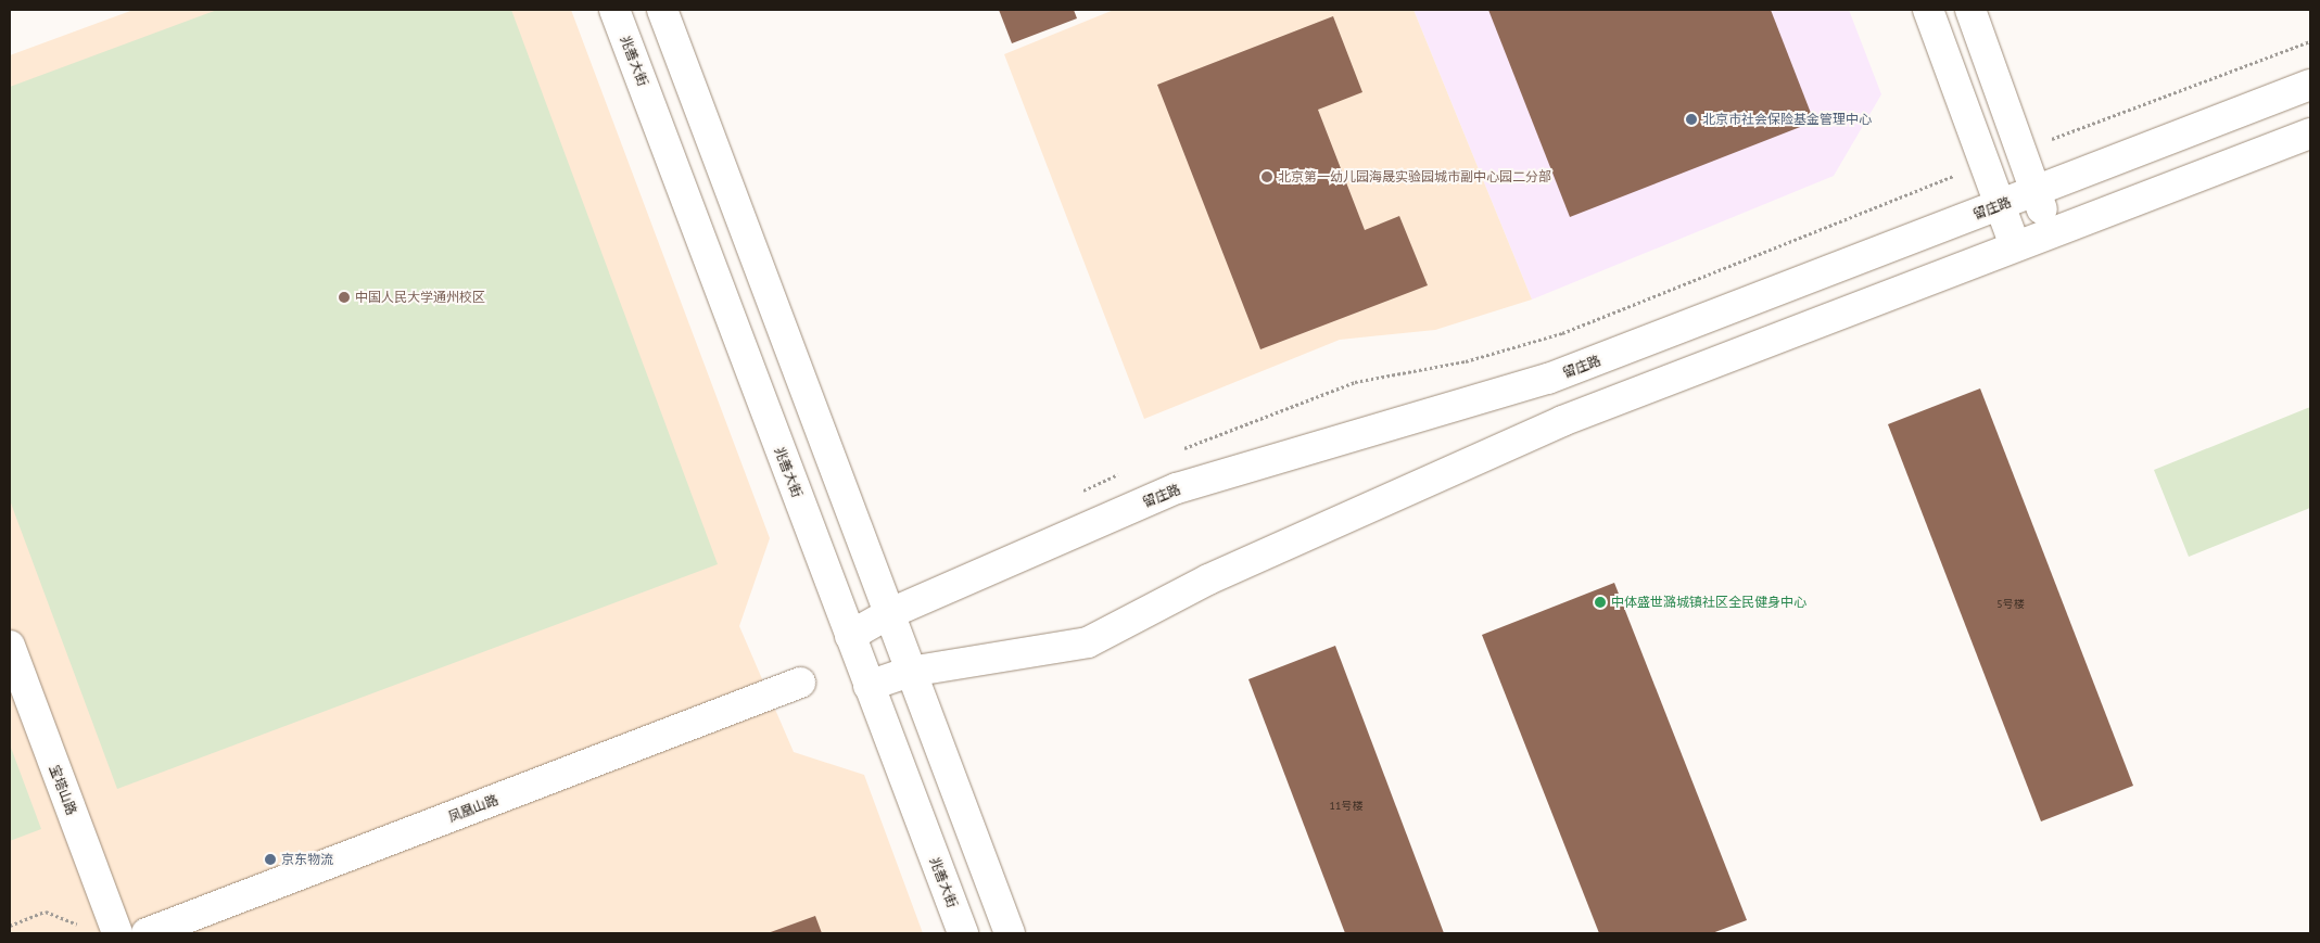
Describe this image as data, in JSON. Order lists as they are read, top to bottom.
{
  "streets": {
    "main road": [
      "兆善大街",
      "留庄路",
      "宝塔山路",
      "凤凰山路"
    ]
  },
  "crossings": [
    ["兆善大街", "留庄路"]
  ],
  "places": [
    "北京市社会保险基金管理中心",
    "北京第一幼儿园海晟实验园城市副中心园二分部",
    "中国人民大学通州校区",
    "中体盛世潞城镇社区全民健身中心",
    "京东物流"
  ],
  "house_numbers": ["5号楼", "11号楼"]
}
